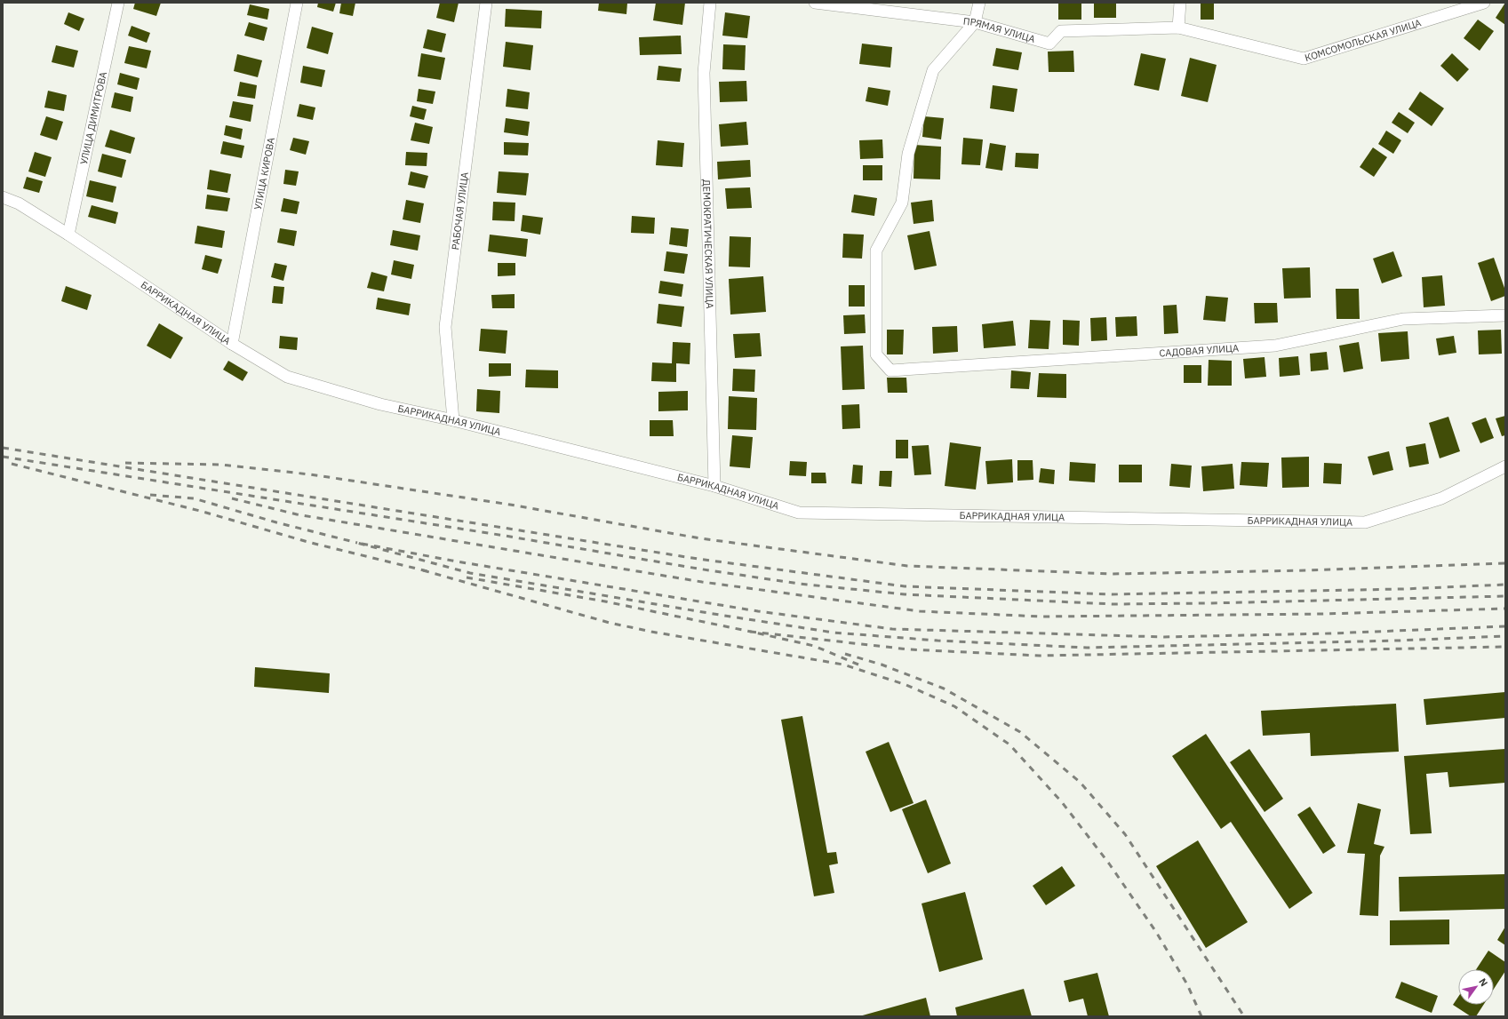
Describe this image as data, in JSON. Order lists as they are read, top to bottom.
{
  "streets": {
    "street": [
      "ПРЯМАЯ УЛИЦА",
      "КОМСОМОЛЬСКАЯ УЛИЦА",
      "УЛИЦА ДИМИТРОВА",
      "УЛИЦА КИРОВА",
      "РАБОЧАЯ УЛИЦА",
      "ДЕМОКРАТИЧЕСКАЯ УЛИЦА",
      "БАРРИКАДНАЯ УЛИЦА",
      "САДОВАЯ УЛИЦА"
    ]
  },
  "crossings": [
    ["ПРЯМАЯ УЛИЦА", "КОМСОМОЛЬСКАЯ УЛИЦА"],
    ["ПРЯМАЯ УЛИЦА", "САДОВАЯ УЛИЦА"],
    ["УЛИЦА ДИМИТРОВА", "БАРРИКАДНАЯ УЛИЦА"],
    ["УЛИЦА КИРОВА", "БАРРИКАДНАЯ УЛИЦА"],
    ["РАБОЧАЯ УЛИЦА", "БАРРИКАДНАЯ УЛИЦА"],
    ["ДЕМОКРАТИЧЕСКАЯ УЛИЦА", "БАРРИКАДНАЯ УЛИЦА"]
  ],
  "north": "top right"
}
